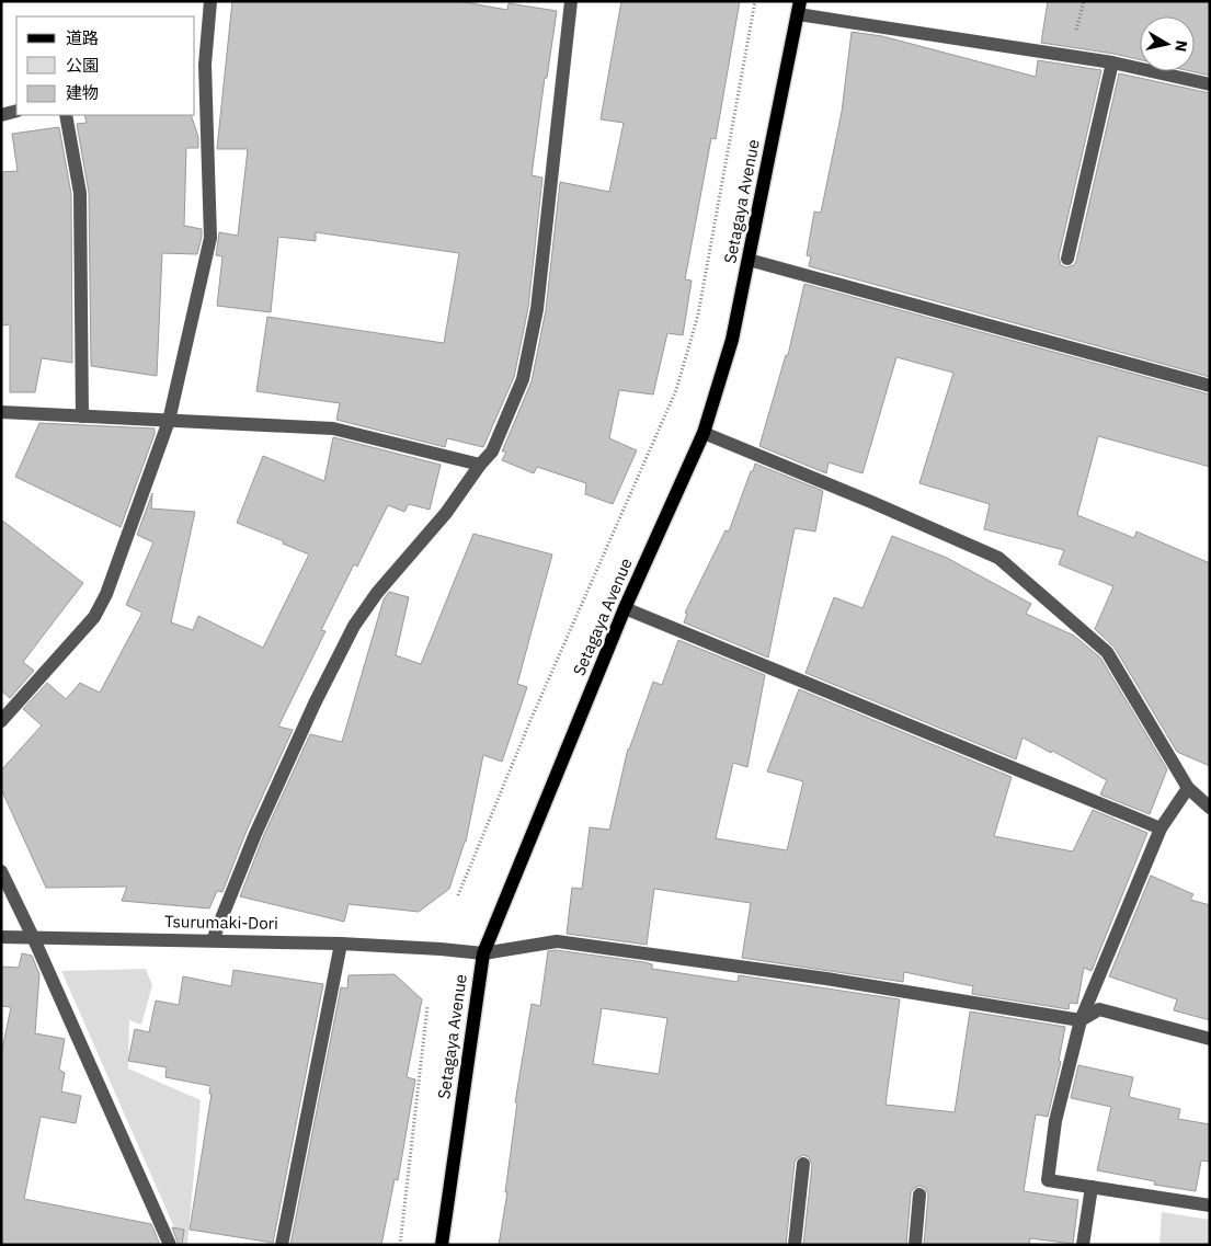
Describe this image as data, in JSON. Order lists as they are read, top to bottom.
{
  "streets": {
    "main road": ["Setagaya Avenue"],
    "street": ["Tsurumaki-Dori"]
  },
  "crossings": [
    ["Setagaya Avenue", "Tsurumaki-Dori"]
  ],
  "legend": ["道路", "公園", "建物"],
  "north": "right"
}
